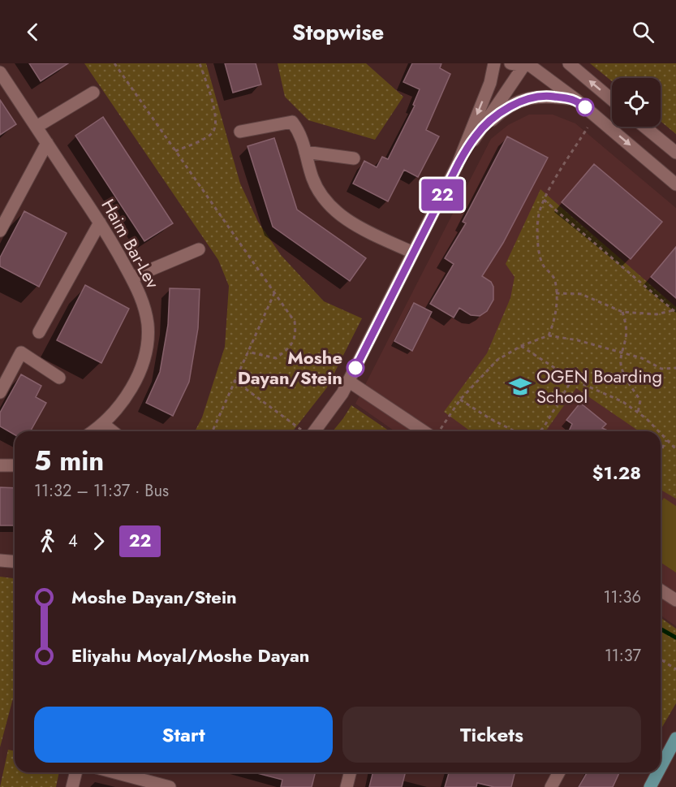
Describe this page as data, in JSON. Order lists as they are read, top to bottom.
{
  "streets": {
    "street": ["Haim Bar-Lev"]
  },
  "places": {
    "other": ["Moshe Dayan/Stein"],
    "school or university": ["OGEN Boarding School"]
  },
  "lines": ["bus line 22"],
  "page": {
    "header": "Stopwise",
    "on_map": "22",
    "heading": ["5 min", "11:32 – 11:37 · Bus", "$1.28"],
    "legs": ["4", "22"],
    "list": [
      {
        "name": "Moshe Dayan/Stein",
        "value": "11:36"
      },
      {
        "name": "Eliyahu Moyal/Moshe Dayan",
        "value": "11:37"
      }
    ],
    "buttons": ["Start", "Tickets"]
  }
}
